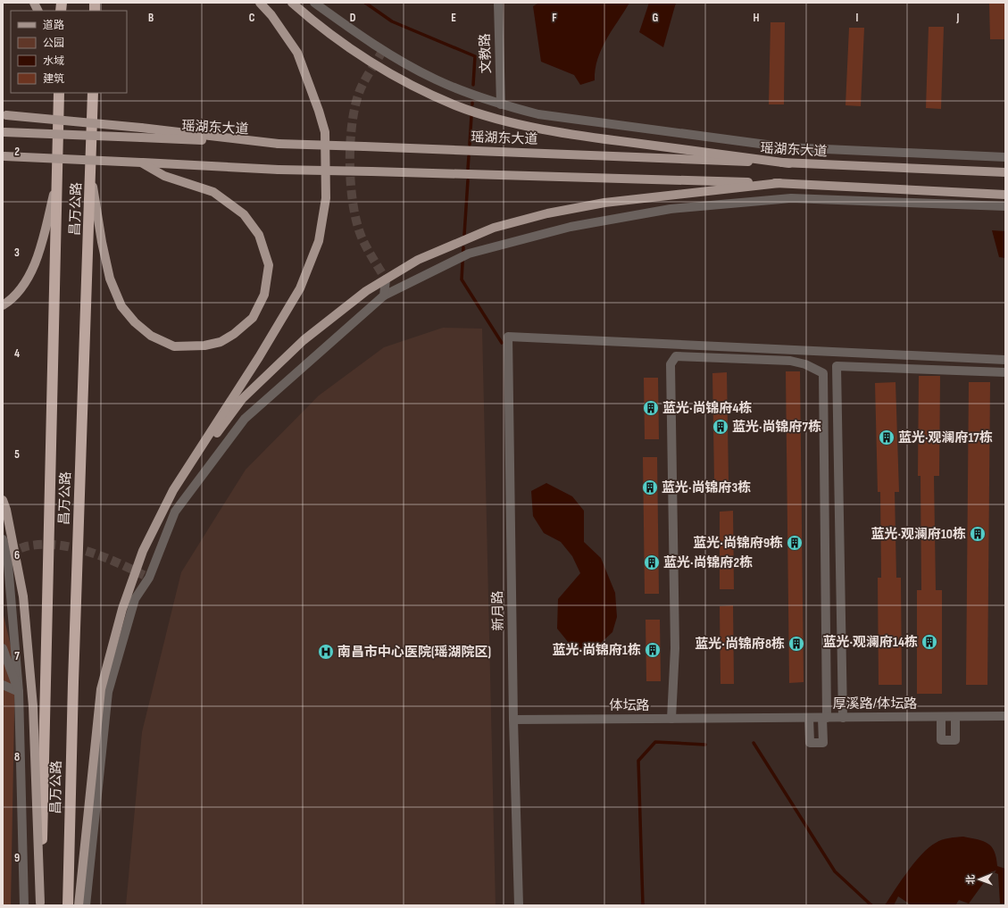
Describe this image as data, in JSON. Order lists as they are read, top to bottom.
{
  "streets": {
    "highway": ["昌万公路"],
    "main road": ["瑶湖东大道"],
    "street": [
      "文教路",
      "新月路",
      "厚溪路/体坛路",
      "体坛路"
    ]
  },
  "crossings": [
    ["新月路", "体坛路"],
    ["厚溪路/体坛路", "体坛路"]
  ],
  "places": {
    "building": [
      "蓝光·尚锦府4栋",
      "蓝光·尚锦府7栋",
      "蓝光·观澜府17栋",
      "蓝光·尚锦府3栋",
      "蓝光·观澜府10栋",
      "蓝光·尚锦府9栋",
      "蓝光·尚锦府2栋",
      "蓝光·观澜府14栋",
      "蓝光·尚锦府8栋",
      "蓝光·尚锦府1栋"
    ],
    "hospital": ["南昌市中心医院(瑶湖院区)"]
  },
  "legend": [
    "道路",
    "公园",
    "水域",
    "建筑"
  ],
  "north": "left",
  "grid": {
    "columns": [
      "B",
      "C",
      "D",
      "E",
      "F",
      "G",
      "H",
      "I",
      "J"
    ],
    "rows": [
      "2",
      "3",
      "4",
      "5",
      "6",
      "7",
      "8",
      "9"
    ]
  }
}
